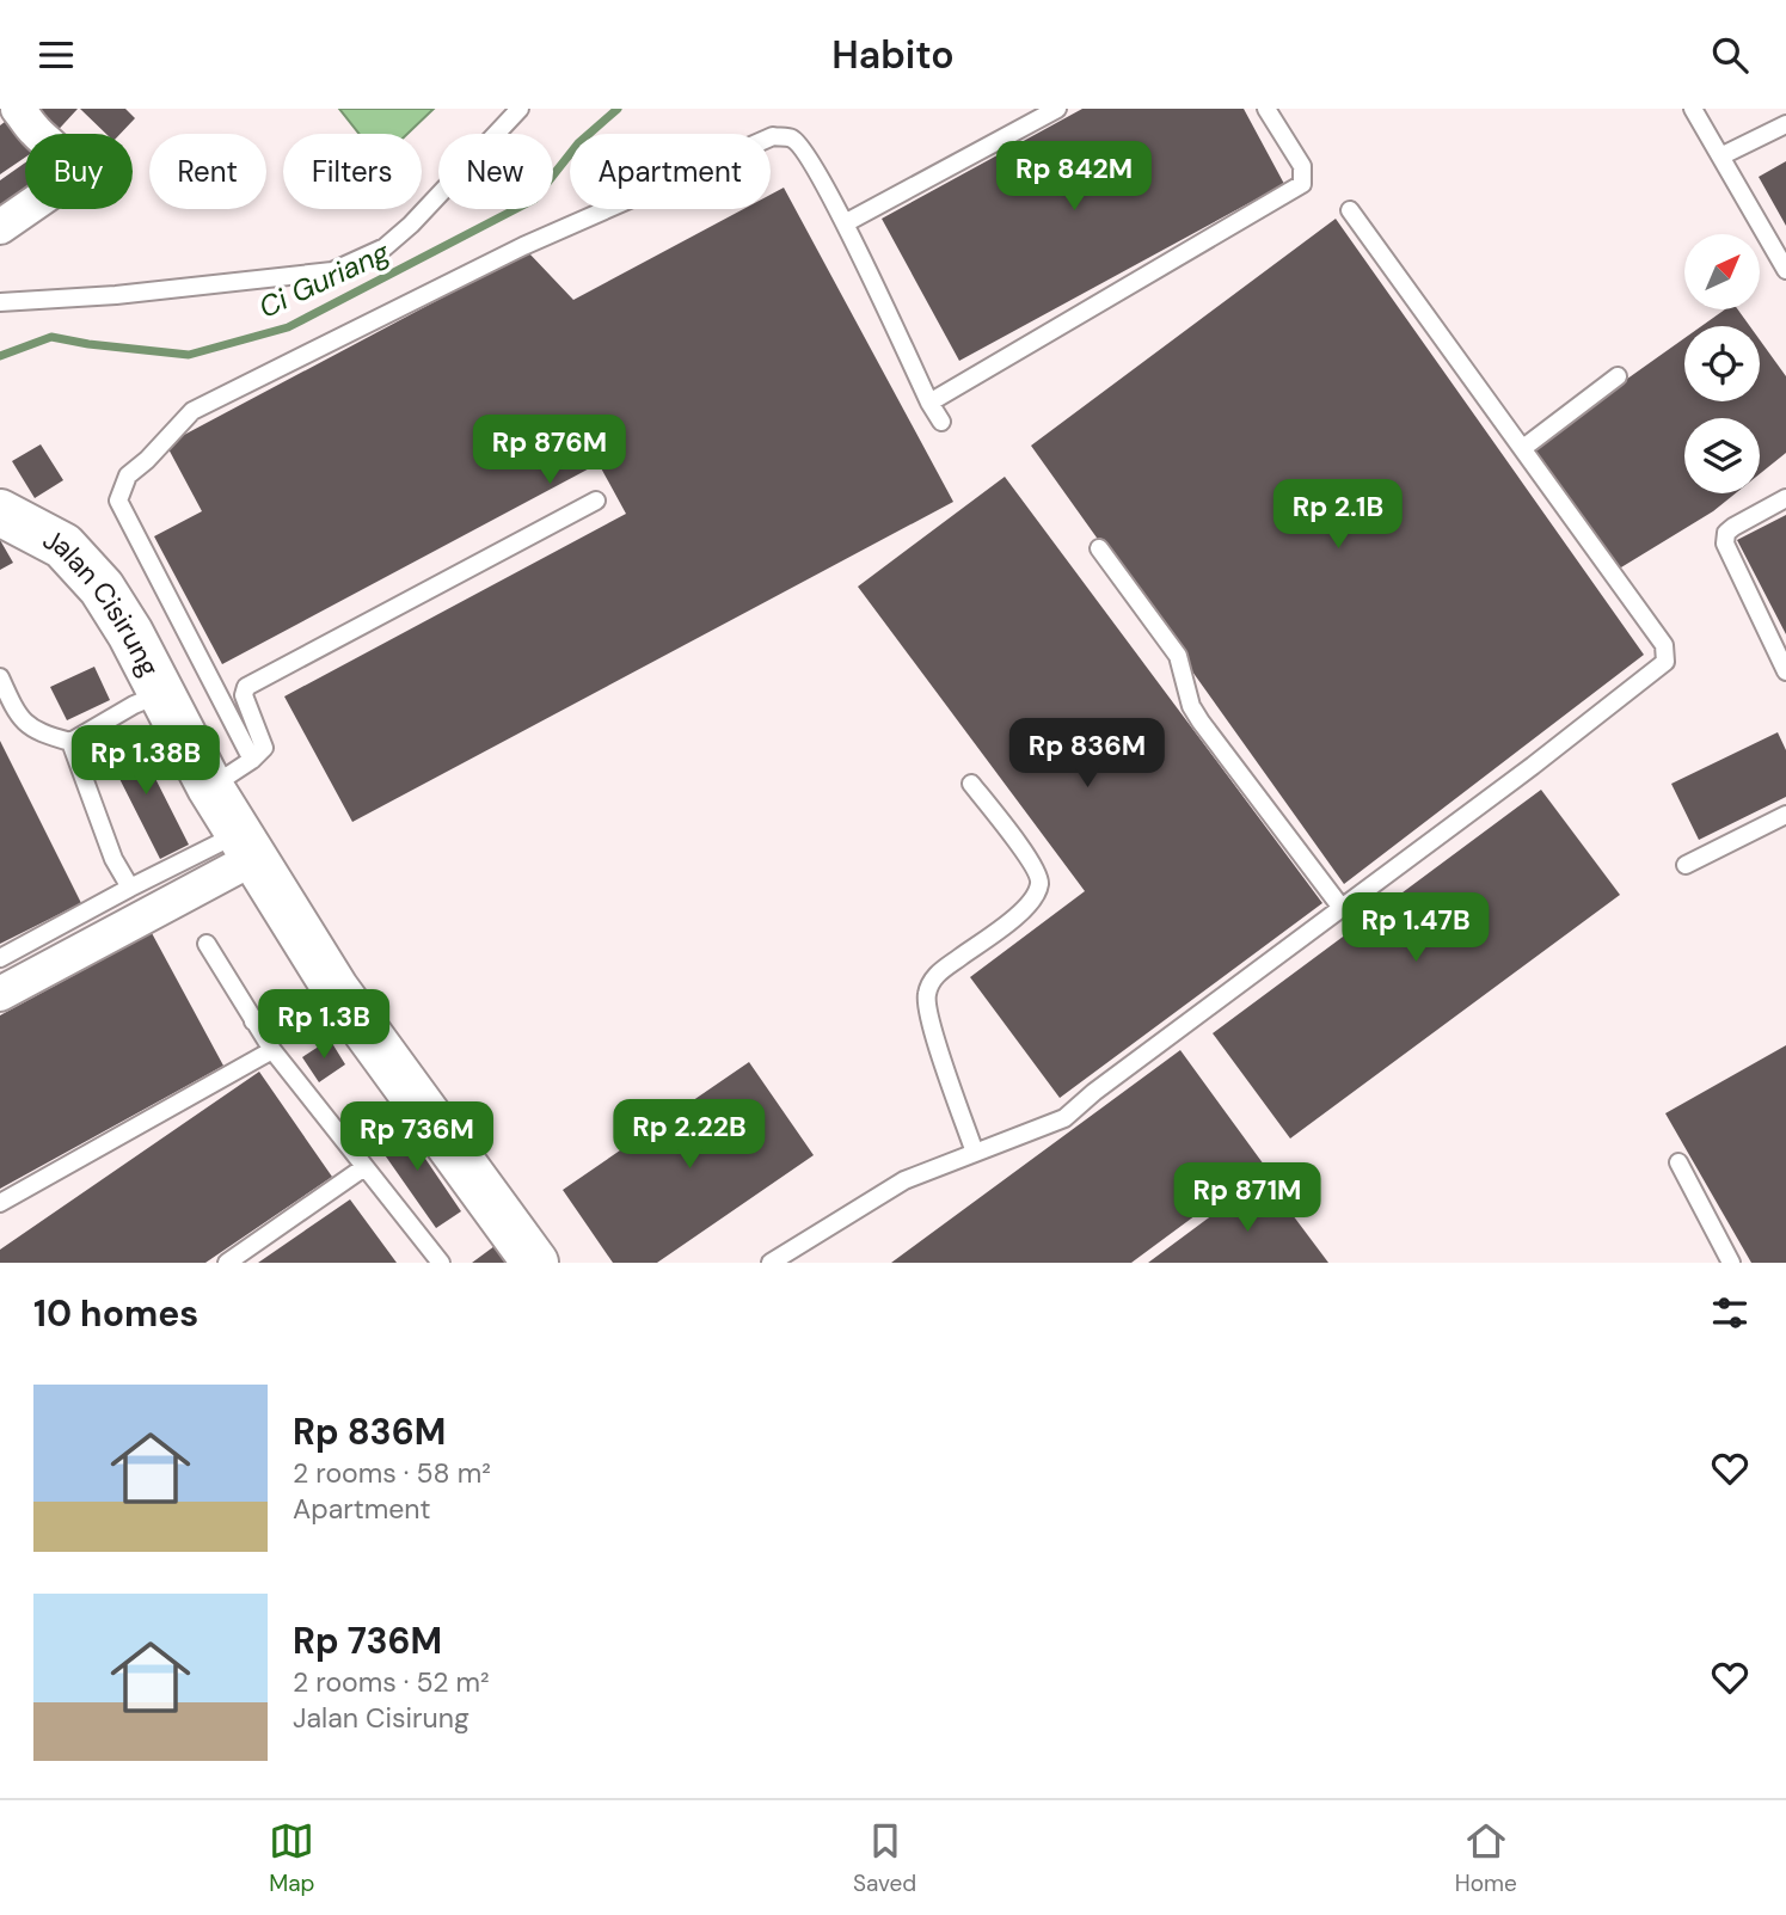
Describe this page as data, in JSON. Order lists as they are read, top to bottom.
{
  "streets": {
    "main road": ["Jalan Cisirung"]
  },
  "water": ["Ci Guriang"],
  "north": "top right",
  "page": {
    "header": "Habito",
    "chip": [
      "Buy",
      "Rent",
      "Filters",
      "New",
      "Apartment"
    ],
    "price": [
      "Rp 842M",
      "Rp 876M",
      "Rp 2.1B",
      "Rp 836M",
      "Rp 1.38B",
      "Rp 1.47B",
      "Rp 1.3B",
      "Rp 2.22B",
      "Rp 736M",
      "Rp 871M"
    ],
    "heading": "10 homes",
    "list": [
      {
        "name": "Rp 836M",
        "note": "2 rooms · 58 m² · Apartment"
      },
      {
        "name": "Rp 736M",
        "note": "2 rooms · 52 m² · Jalan Cisirung"
      }
    ],
    "tabs": ["Map", "Saved", "Home"]
  }
}
